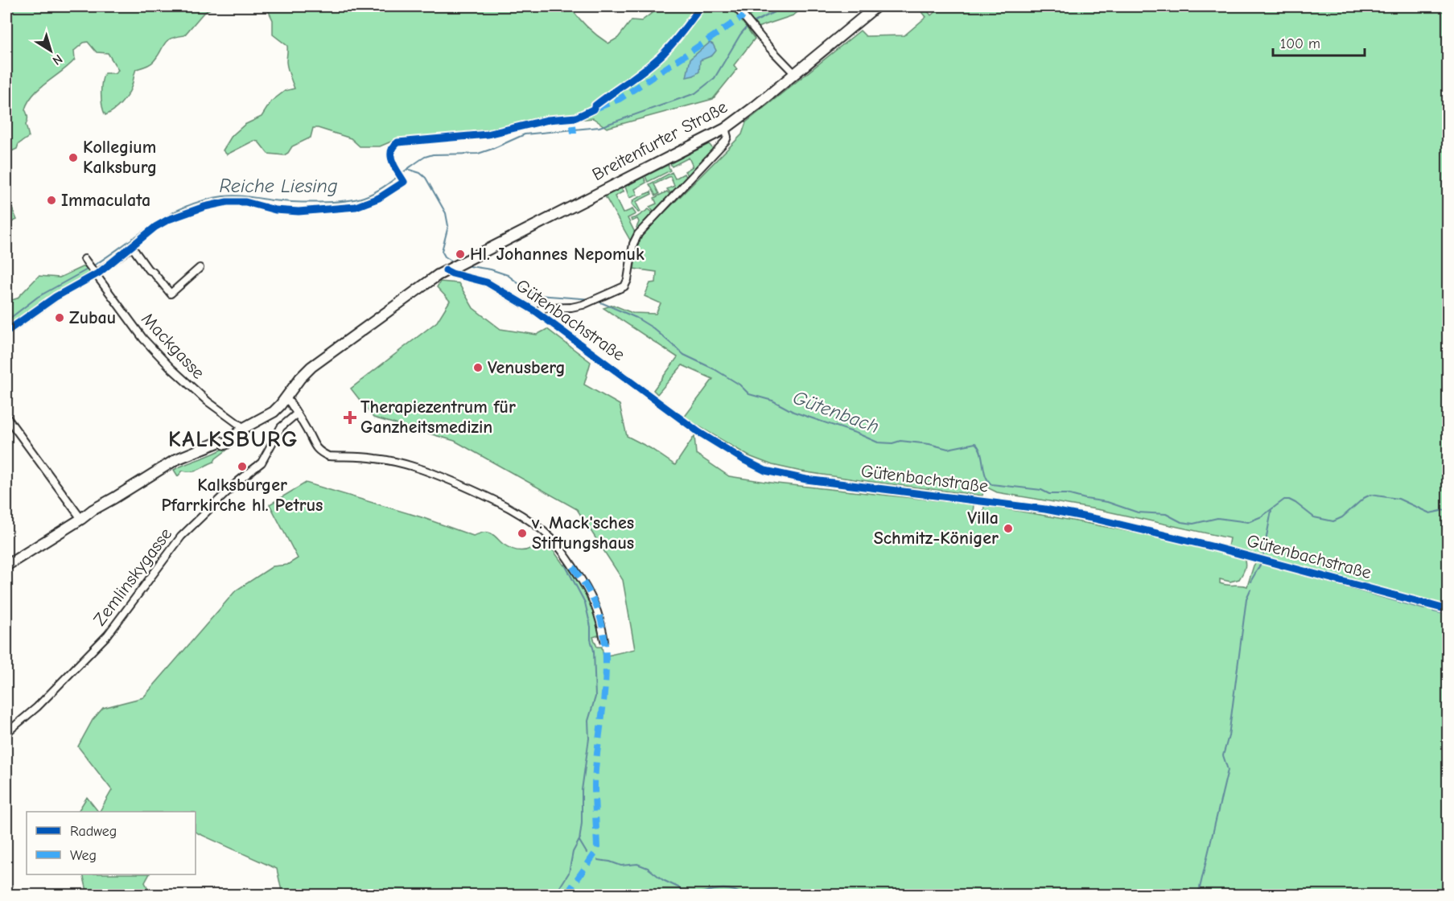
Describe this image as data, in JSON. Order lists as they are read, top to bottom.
{
  "streets": {
    "main road": ["Breitenfurter Straße"],
    "street": ["Gütenbachstraße", "Mackgasse", "Zemlinskygasse"]
  },
  "crossings": [
    ["Breitenfurter Straße", "Gütenbachstraße"]
  ],
  "districts": ["KALKSBURG"],
  "water": ["Reiche Liesing", "Gütenbach"],
  "places": {
    "other": [
      "Kollegium Kalksburg",
      "Immaculata",
      "Hl. Johannes Nepomuk",
      "Zubau",
      "Venusberg",
      "Kalksburger Pfarrkirche hl. Petrus",
      "Villa Schmitz-Königer",
      "v. Mack'sches Stiftungshaus"
    ],
    "health": ["Therapiezentrum für Ganzheitsmedizin"]
  },
  "legend": ["Radweg", "Weg"],
  "scale_bar": "100 m",
  "north": "bottom right"
}
